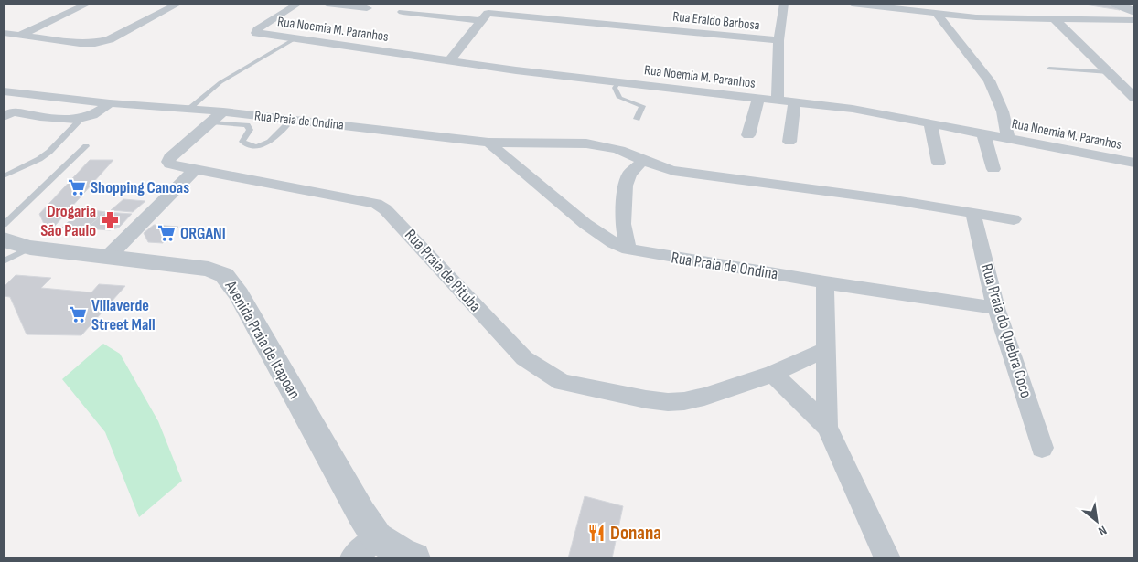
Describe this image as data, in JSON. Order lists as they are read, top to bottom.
{
  "streets": {
    "street": [
      "Rua Eraldo Barbosa",
      "Rua Noemia M. Paranhos",
      "Rua Praia de Ondina",
      "Rua Praia de Pituba",
      "Rua Praia do Quebra Coco",
      "Avenida Praia de Itapoan"
    ]
  },
  "crossings": [
    ["Rua Praia de Ondina", "Rua Praia de Pituba"],
    ["Rua Praia de Ondina", "Rua Praia do Quebra Coco"]
  ],
  "places": {
    "supermarket": ["Shopping Canoas", "ORGANI", "Villaverde Street Mall"],
    "pharmacy": ["Drogaria São Paulo"],
    "restaurant": ["Donana"]
  },
  "north": "bottom right"
}
